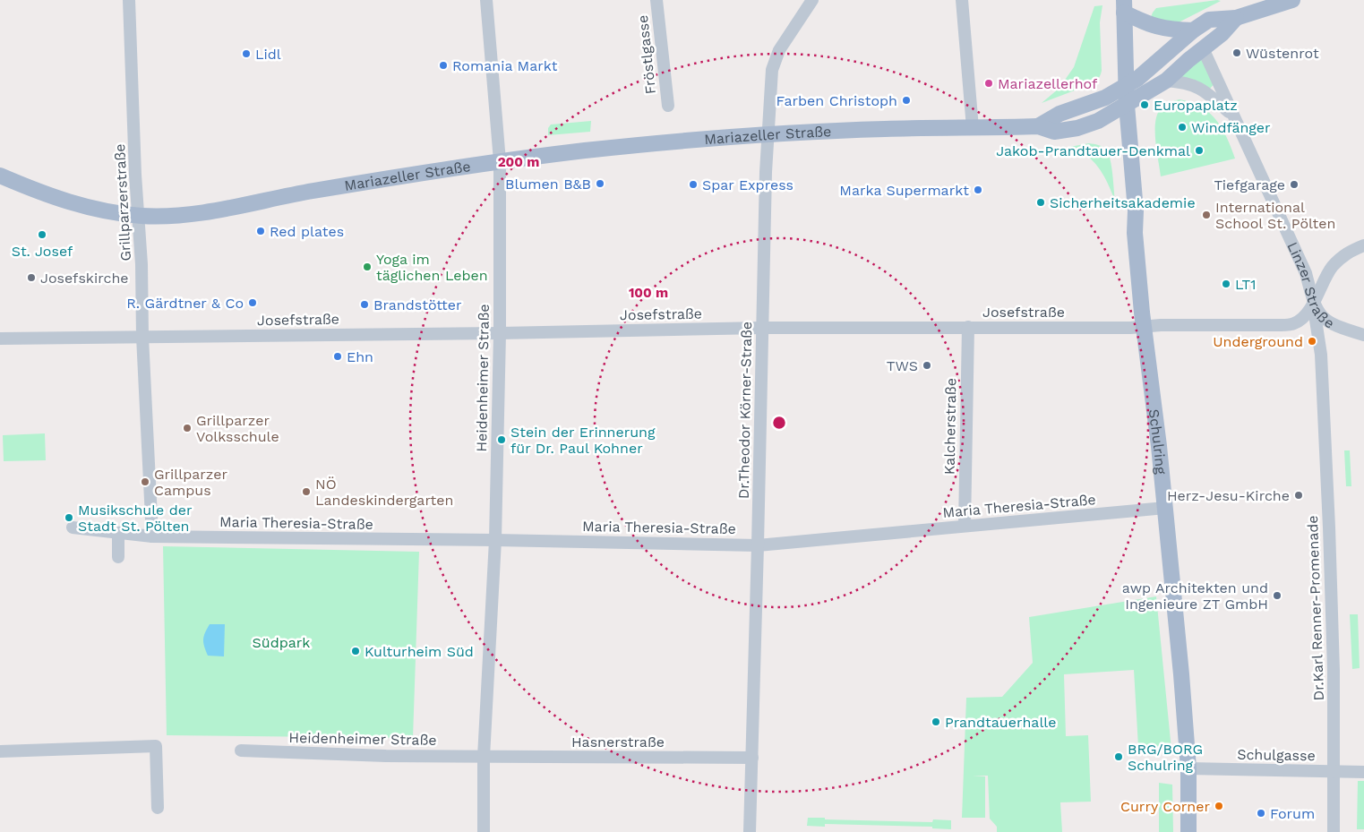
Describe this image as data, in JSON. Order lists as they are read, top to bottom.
{
  "streets": {
    "main road": ["Mariazeller Straße", "Schulring"],
    "street": [
      "Fröstlgasse",
      "Grillparzerstraße",
      "Linzer Straße",
      "Josefstraße",
      "Heidenheimer Straße",
      "Dr.Theodor Körner-Straße",
      "Kalcherstraße",
      "Maria Theresia-Straße",
      "Dr.Karl Renner-Promenade",
      "Hasnerstraße",
      "Schulgasse"
    ]
  },
  "crossings": [
    ["Mariazeller Straße", "Grillparzerstraße"],
    ["Mariazeller Straße", "Linzer Straße"],
    ["Mariazeller Straße", "Heidenheimer Straße"],
    ["Mariazeller Straße", "Dr.Theodor Körner-Straße"],
    ["Mariazeller Straße", "Schulring"],
    ["Grillparzerstraße", "Josefstraße"],
    ["Grillparzerstraße", "Maria Theresia-Straße"],
    ["Linzer Straße", "Josefstraße"],
    ["Linzer Straße", "Dr.Karl Renner-Promenade"],
    ["Josefstraße", "Heidenheimer Straße"],
    ["Josefstraße", "Dr.Theodor Körner-Straße"],
    ["Josefstraße", "Kalcherstraße"],
    ["Josefstraße", "Schulring"],
    ["Josefstraße", "Dr.Karl Renner-Promenade"],
    ["Heidenheimer Straße", "Maria Theresia-Straße"],
    ["Heidenheimer Straße", "Hasnerstraße"],
    ["Dr.Theodor Körner-Straße", "Maria Theresia-Straße"],
    ["Dr.Theodor Körner-Straße", "Hasnerstraße"],
    ["Kalcherstraße", "Maria Theresia-Straße"],
    ["Schulring", "Maria Theresia-Straße"],
    ["Schulring", "Schulgasse"],
    ["Dr.Karl Renner-Promenade", "Schulgasse"]
  ],
  "parks": ["Südpark"],
  "places": [
    "Wüstenrot",
    "Lidl",
    "Romania Markt",
    "Mariazellerhof",
    "Farben Christoph",
    "Europaplatz",
    "Windfänger",
    "Jakob-Prandtauer-Denkmal",
    "Blumen B&B",
    "Spar Express",
    "Tiefgarage",
    "Marka Supermarkt",
    "Sicherheitsakademie",
    "International School St. Pölten",
    "Red plates",
    "St. Josef",
    "Yoga im täglichen Leben",
    "Josefskirche",
    "LT1",
    "R. Gärdtner & Co",
    "Brandstötter",
    "Underground",
    "Ehn",
    "TWS",
    "Grillparzer Volksschule",
    "Stein der Erinnerung für Dr. Paul Kohner",
    "Grillparzer Campus",
    "NÖ Landeskindergarten",
    "Herz-Jesu-Kirche",
    "Musikschule der Stadt St. Pölten",
    "awp Architekten und Ingenieure ZT GmbH",
    "Kulturheim Süd",
    "Prandtauerhalle",
    "BRG/BORG Schulring",
    "Curry Corner",
    "Forum"
  ],
  "rings": ["200 m", "100 m"]
}
